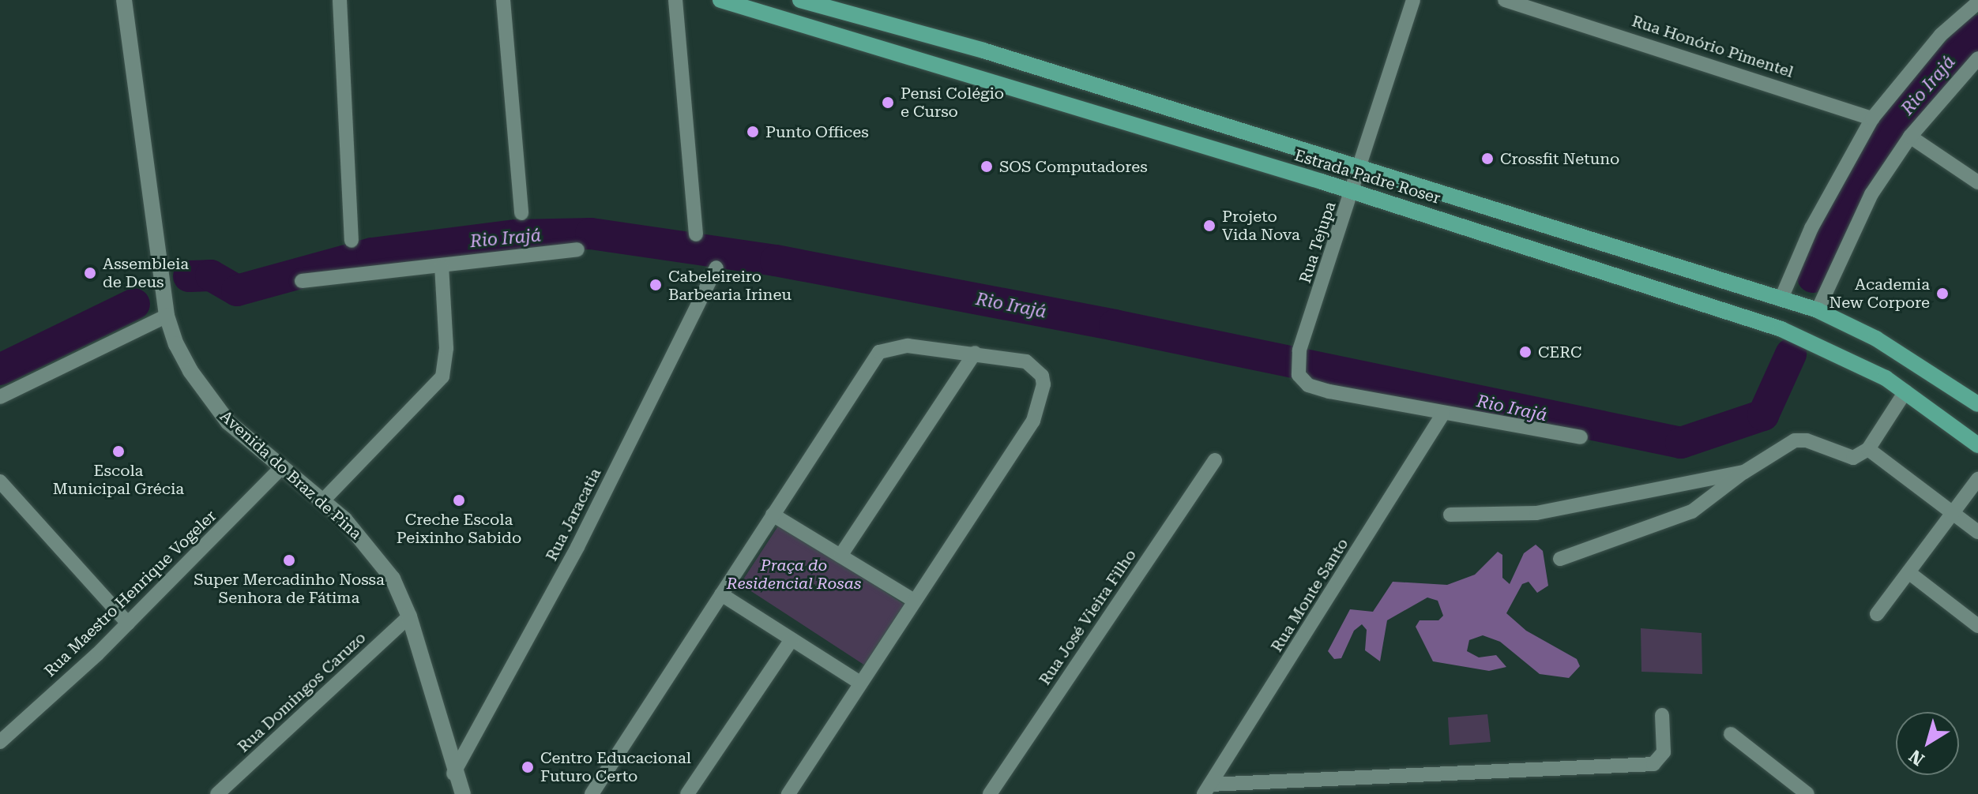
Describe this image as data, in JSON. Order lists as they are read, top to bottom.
{
  "streets": {
    "main road": ["Estrada Padre Roser"],
    "street": [
      "Rua Honório Pimentel",
      "Rua Tejupa",
      "Avenida do Braz de Pina",
      "Rua Jaracatia",
      "Rua Maestro Henrique Vogeler",
      "Rua Monte Santo",
      "Rua José Vieira Filho",
      "Rua Domingos Caruzo"
    ]
  },
  "crossings": [
    ["Estrada Padre Roser", "Rua Tejupa"],
    ["Rua Tejupa", "Rua Monte Santo"],
    ["Avenida do Braz de Pina", "Rua Jaracatia"],
    ["Avenida do Braz de Pina", "Rua Maestro Henrique Vogeler"],
    ["Avenida do Braz de Pina", "Rua Domingos Caruzo"]
  ],
  "water": ["Rio Irajá"],
  "parks": ["Praça do Residencial Rosas"],
  "places": [
    "Pensi Colégio e Curso",
    "Punto Offices",
    "Crossfit Netuno",
    "SOS Computadores",
    "Projeto Vida Nova",
    "Assembleia de Deus",
    "Cabeleireiro Barbearia Irineu",
    "Academia New Corpore",
    "CERC",
    "Escola Municipal Grécia",
    "Creche Escola Peixinho Sabido",
    "Super Mercadinho Nossa Senhora de Fátima",
    "Centro Educacional Futuro Certo"
  ],
  "north": "bottom left"
}
